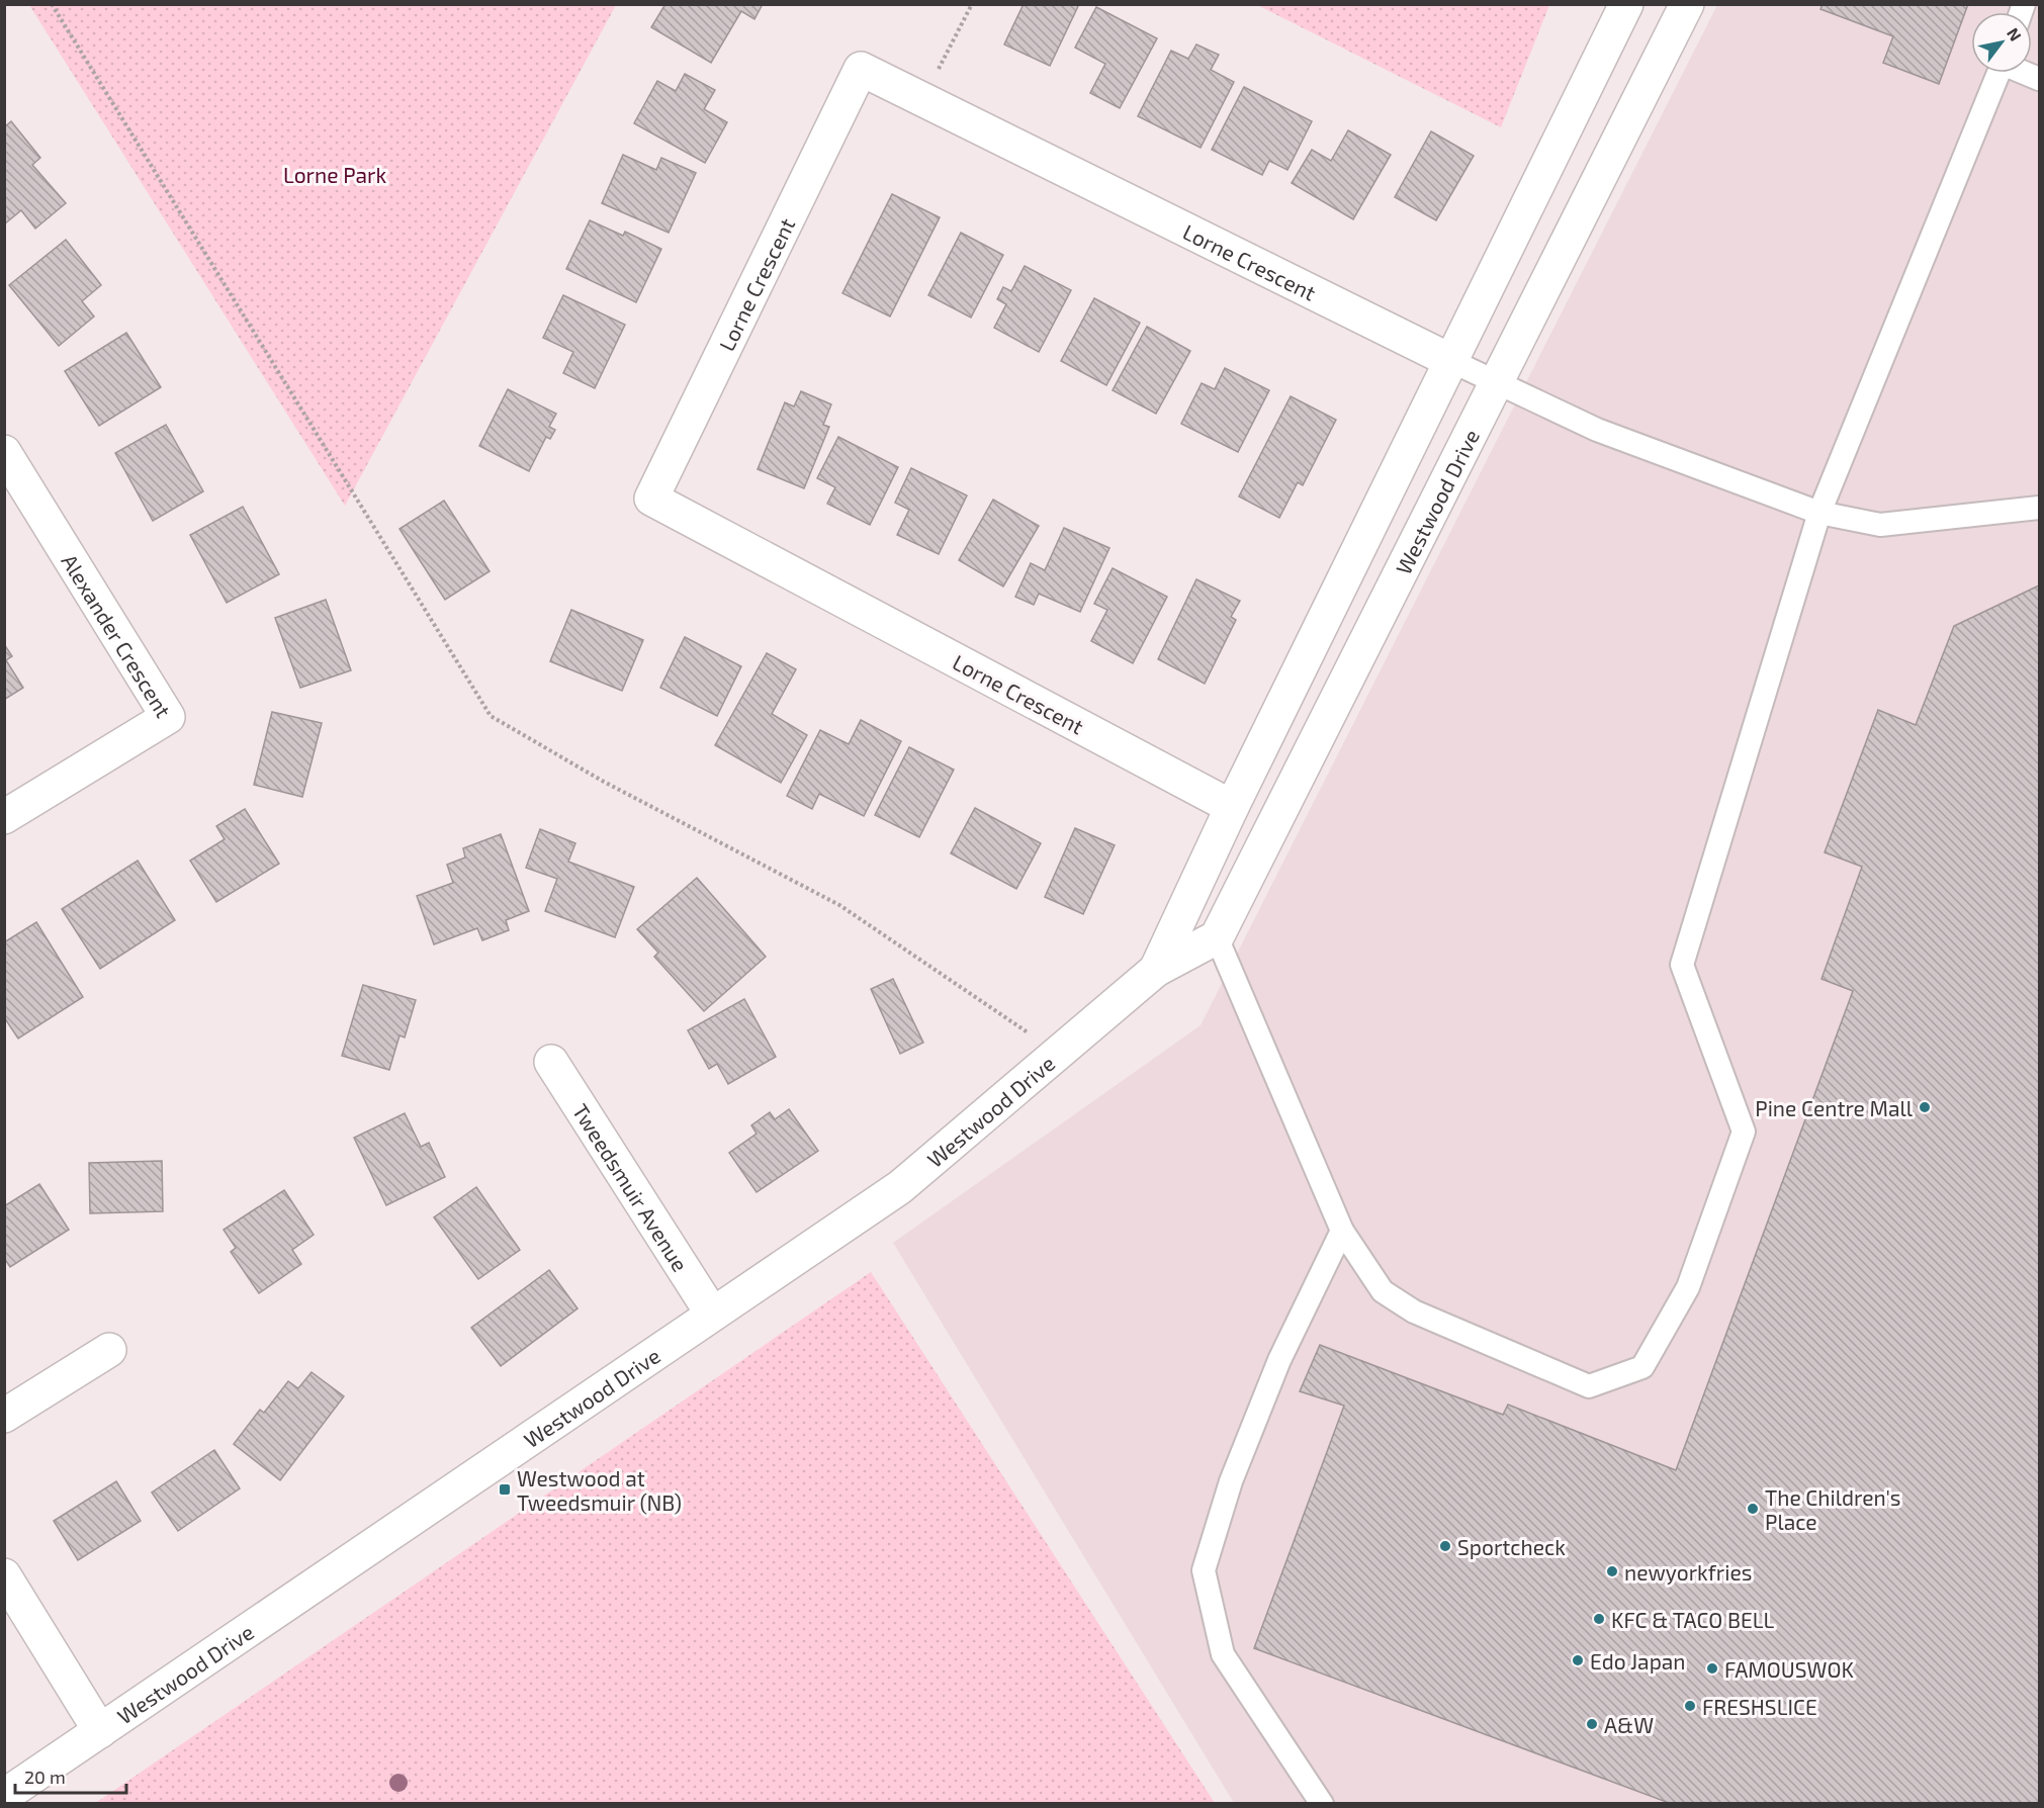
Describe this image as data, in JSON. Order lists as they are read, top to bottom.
{
  "streets": {
    "street": [
      "Lorne Crescent",
      "Westwood Drive",
      "Alexander Crescent",
      "Tweedsmuir Avenue"
    ]
  },
  "crossings": [
    ["Lorne Crescent", "Westwood Drive"],
    ["Westwood Drive", "Tweedsmuir Avenue"]
  ],
  "parks": ["Lorne Park"],
  "places": {
    "other": [
      "Pine Centre Mall",
      "The Children's Place",
      "Sportcheck",
      "newyorkfries",
      "KFC & TACO BELL",
      "Edo Japan",
      "FAMOUSWOK",
      "FRESHSLICE",
      "A&W"
    ],
    "transit": ["Westwood at Tweedsmuir (NB)"]
  },
  "scale_bar": "20 m",
  "north": "top right"
}
